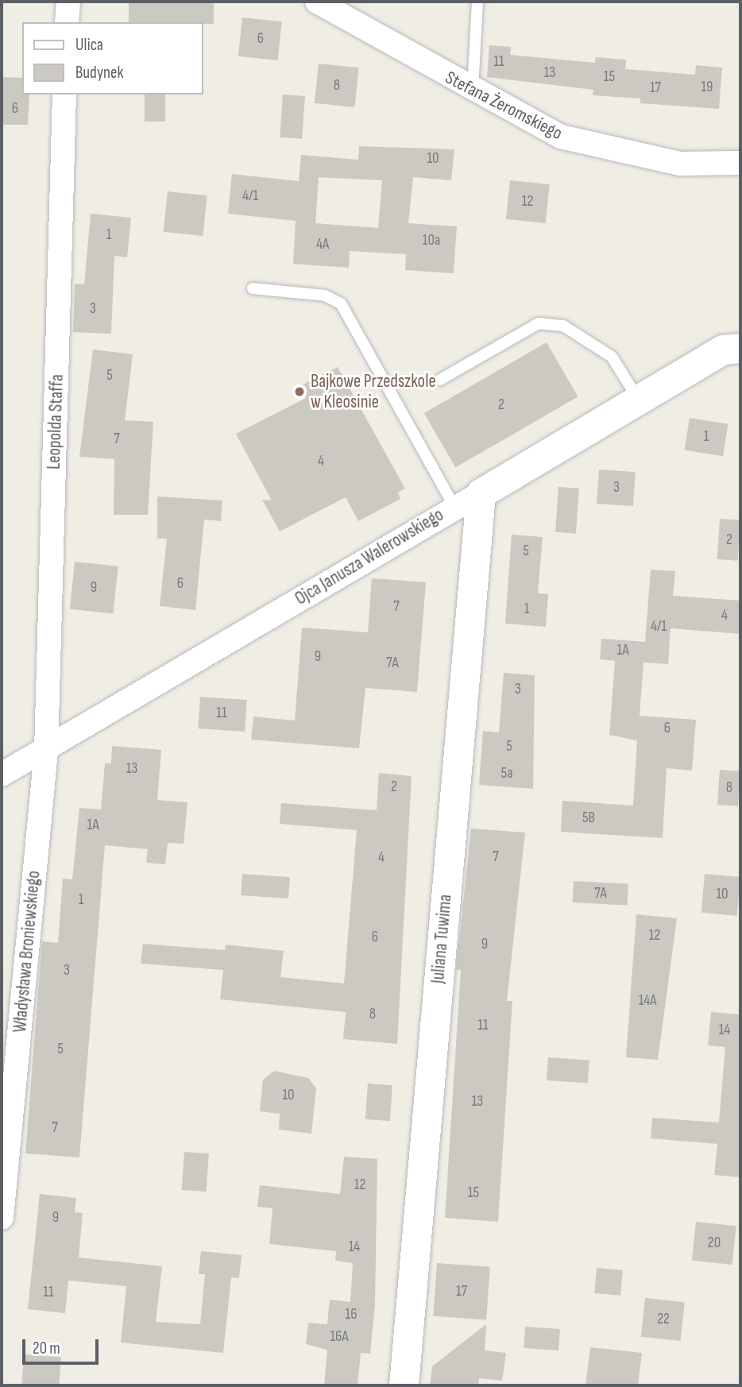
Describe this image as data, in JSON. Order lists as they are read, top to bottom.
{
  "streets": {
    "street": [
      "Stefana Żeromskiego",
      "Leopolda Staffa",
      "Ojca Janusza Walerowskiego",
      "Juliana Tuwima",
      "Władysława Broniewskiego"
    ]
  },
  "crossings": [
    ["Leopolda Staffa", "Ojca Janusza Walerowskiego"],
    ["Leopolda Staffa", "Władysława Broniewskiego"],
    ["Ojca Janusza Walerowskiego", "Juliana Tuwima"],
    ["Ojca Janusza Walerowskiego", "Władysława Broniewskiego"]
  ],
  "places": ["Bajkowe Przedszkole w Kleosinie"],
  "house_numbers": [
    "6",
    "11",
    "13",
    "15",
    "8",
    "19",
    "17",
    "6",
    "10",
    "4/1",
    "12",
    "1",
    "10a",
    "4A",
    "3",
    "5",
    "2",
    "1",
    "7",
    "4",
    "3",
    "2",
    "5",
    "6",
    "9",
    "7",
    "1",
    "4",
    "4/1",
    "1A",
    "9",
    "7A",
    "3",
    "11",
    "6",
    "5",
    "13",
    "5a",
    "2",
    "8",
    "5B",
    "1A",
    "7",
    "4",
    "7A",
    "10",
    "1",
    "12",
    "6",
    "9",
    "3",
    "14A",
    "8",
    "11",
    "14",
    "5",
    "10",
    "13",
    "7",
    "12",
    "15",
    "9",
    "20",
    "14",
    "17",
    "11",
    "16",
    "22",
    "16A"
  ],
  "legend": ["Ulica", "Budynek"],
  "scale_bar": "20 m"
}
